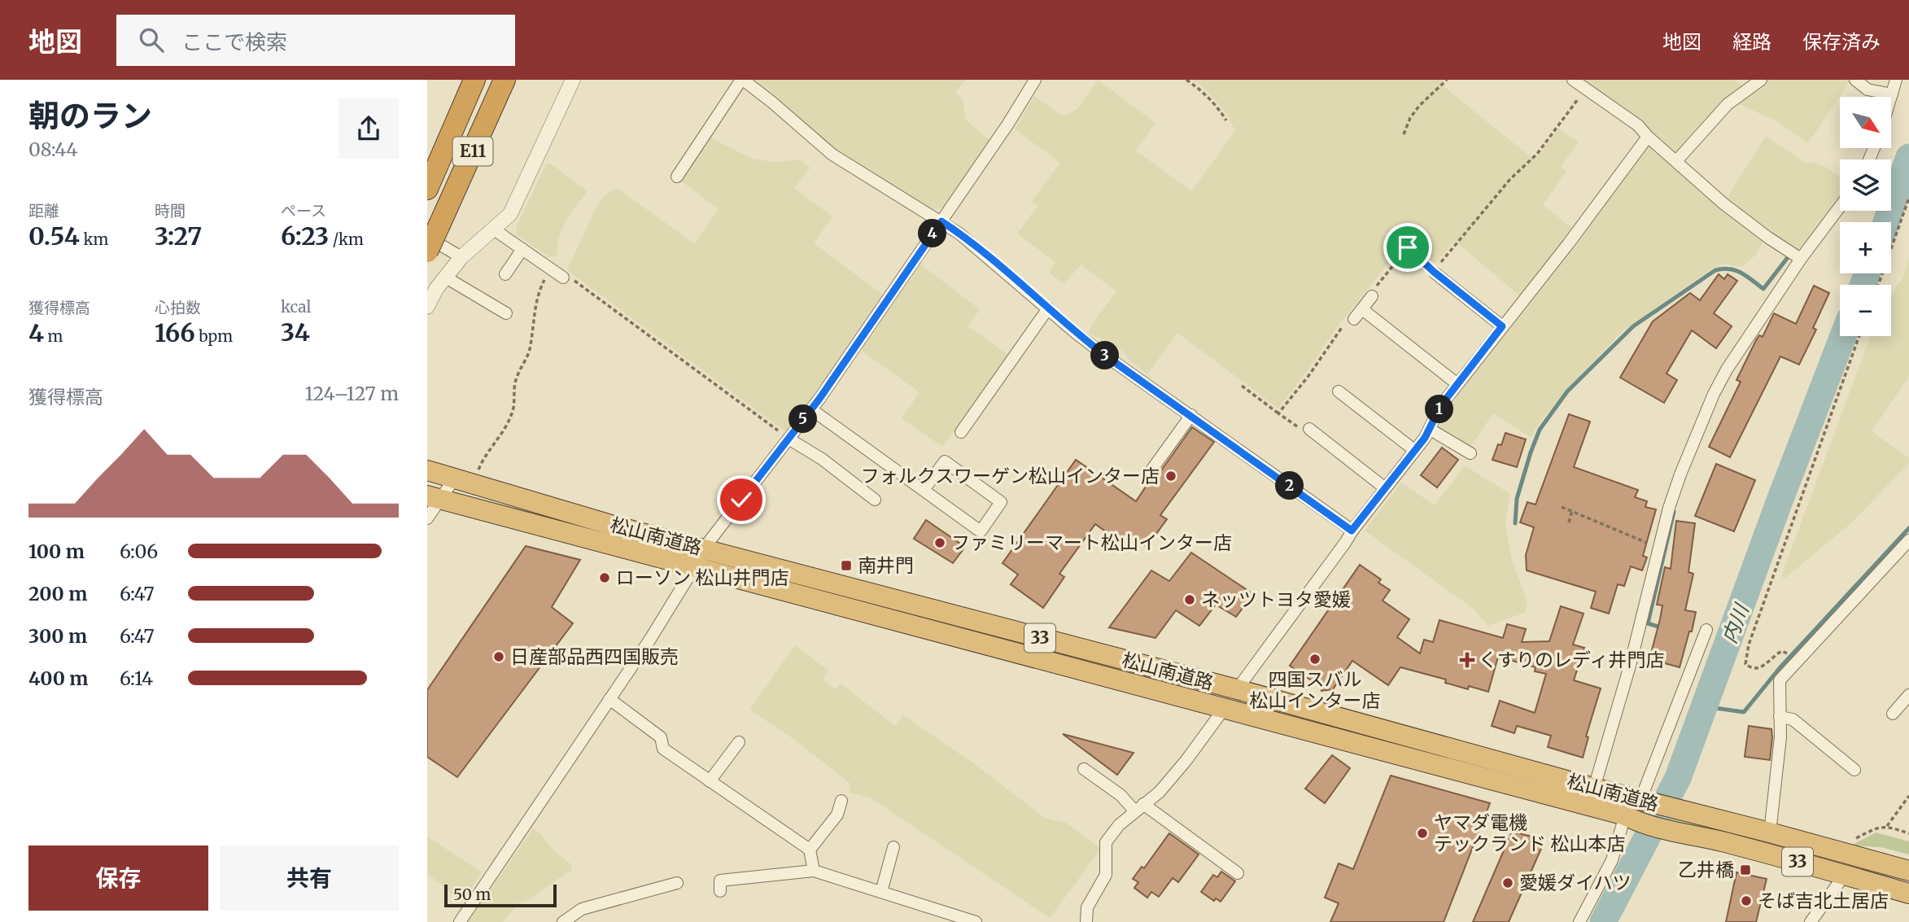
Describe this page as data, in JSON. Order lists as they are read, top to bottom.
{
  "streets": {
    "highway": ["E11", "松山南道路", "33"]
  },
  "water": ["内川"],
  "places": {
    "other": [
      "フォルクスワーゲン松山インター店",
      "ファミリーマート松山インター店",
      "ローソン 松山井門店",
      "ネッツトヨタ愛媛",
      "日産部品西四国販売",
      "四国スバル 松山インター店",
      "ヤマダ電機 テックランド 松山本店",
      "愛媛ダイハツ",
      "そば吉北土居店"
    ],
    "transit": ["南井門", "乙井橋"],
    "health": ["くすりのレディ井門店"]
  },
  "scale_bar": "50 m",
  "north": "bottom right",
  "page": {
    "header": "地図",
    "search": "ここで検索",
    "nav": ["地図", "経路", "保存済み"],
    "heading": ["朝のラン", "08:44"],
    "map_buttons": ["+", "−"],
    "stats": [
      ["距離", "0.54 km"],
      ["時間", "3:27"],
      ["ペース", "6:23 /km"],
      ["獲得標高", "4 m"],
      ["心拍数", "166 bpm"],
      ["kcal", "34"]
    ],
    "pins": [
      "4",
      "3",
      "1",
      "5",
      "2"
    ],
    "chart": ["獲得標高", "124–127 m"],
    "list": [
      {
        "name": "100 m",
        "note": "6:06"
      },
      {
        "name": "200 m",
        "note": "6:47"
      },
      {
        "name": "300 m",
        "note": "6:47"
      },
      {
        "name": "400 m",
        "note": "6:14"
      }
    ],
    "buttons": ["保存", "共有"],
    "scale": "50 m"
  }
}
